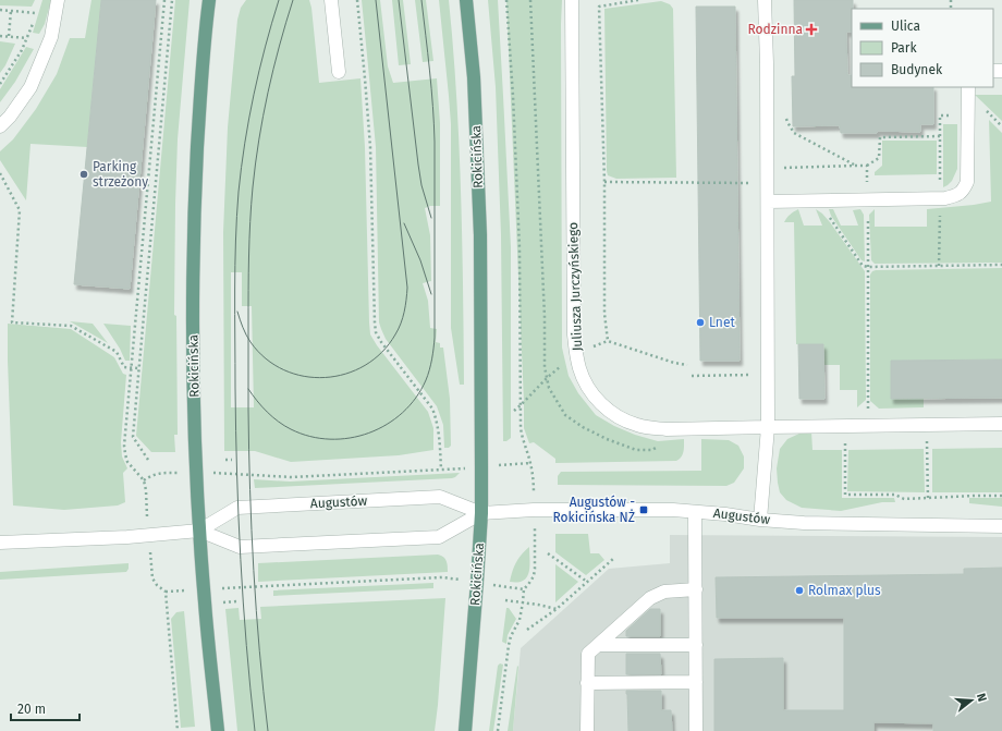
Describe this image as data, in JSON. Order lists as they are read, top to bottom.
{
  "streets": {
    "main road": ["Rokicińska"],
    "street": ["Juliusza Jurczyńskiego", "Augustów"]
  },
  "crossings": [
    ["Rokicińska", "Augustów"]
  ],
  "places": {
    "health": ["Rodzinna"],
    "other": ["Parking strzeżony", "Lnet", "Rolmax plus"],
    "transit": ["Augustów - Rokicińska NŻ"]
  },
  "legend": ["Ulica", "Park", "Budynek"],
  "scale_bar": "20 m",
  "north": "right"
}
